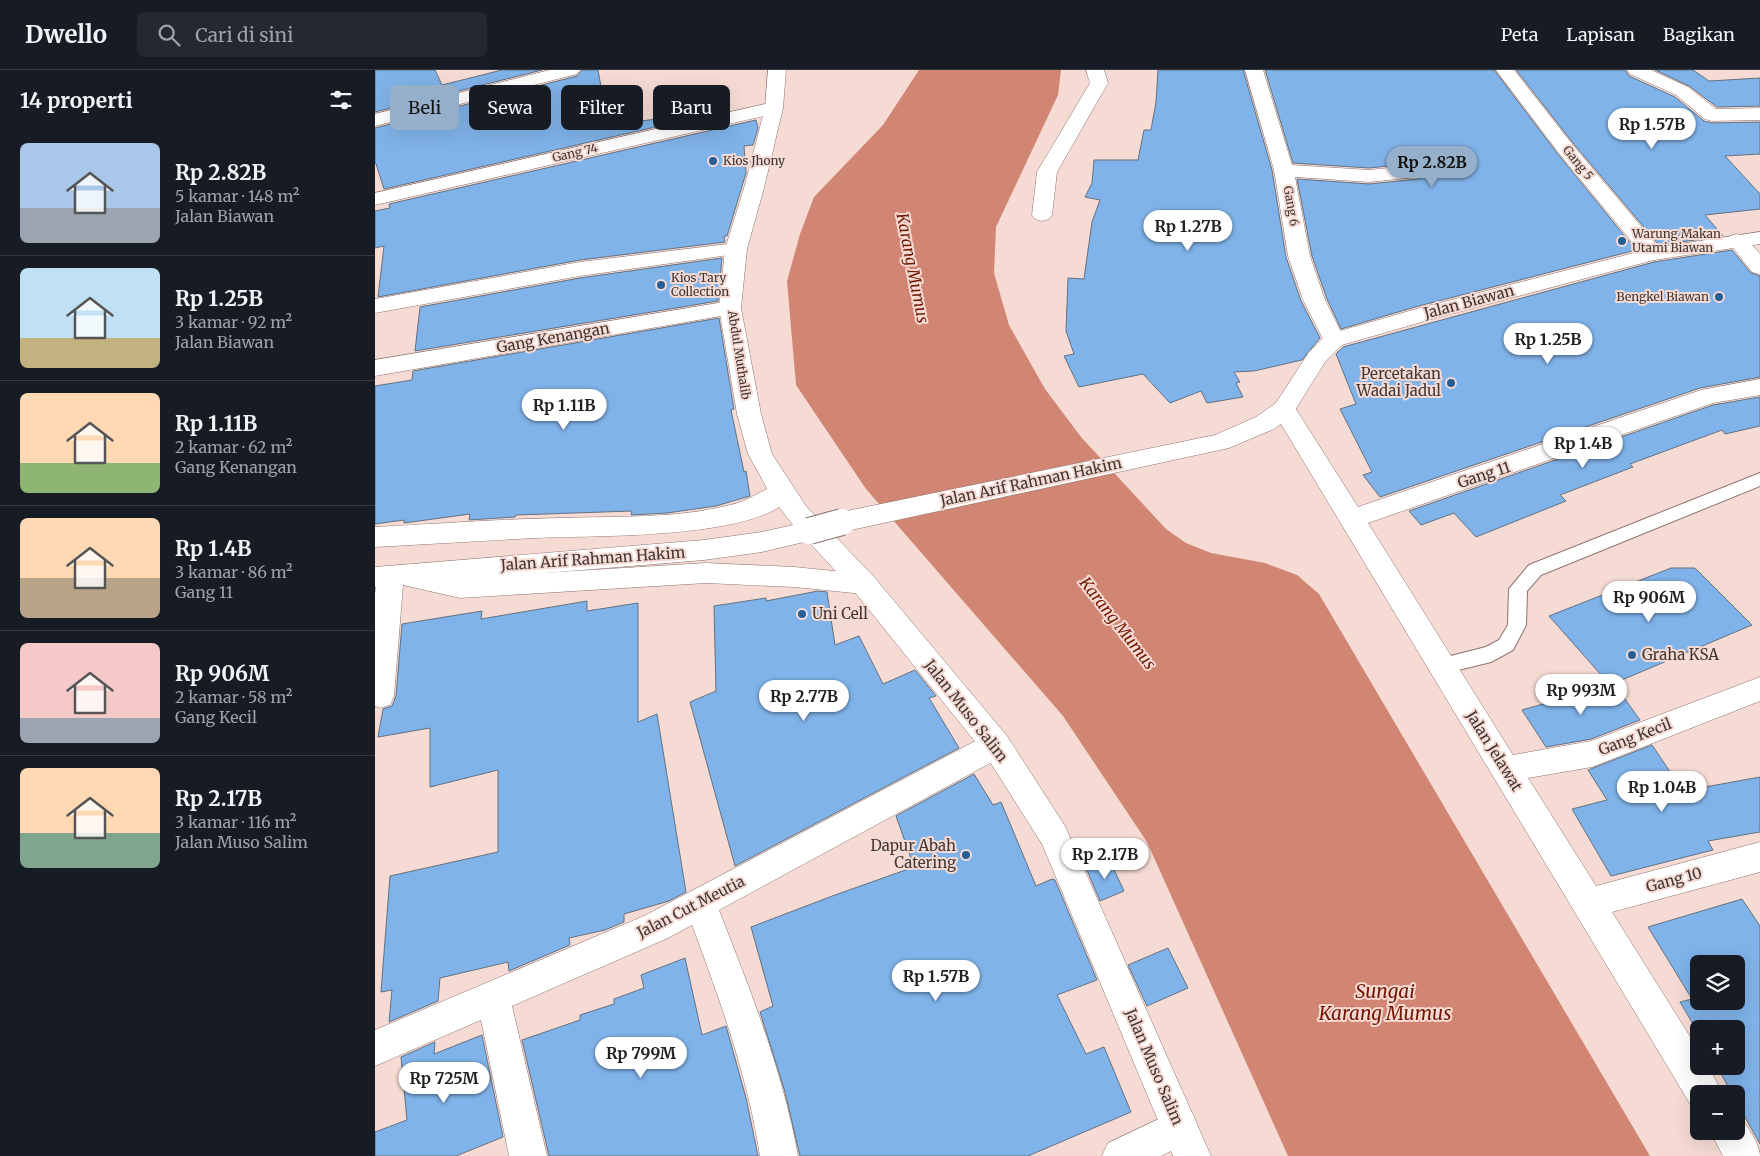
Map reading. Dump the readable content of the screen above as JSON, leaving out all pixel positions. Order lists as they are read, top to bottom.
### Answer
{
  "streets": {
    "street": [
      "Gang 74",
      "Gang 5",
      "Gang 6",
      "Jalan Biawan",
      "Gang Kenangan",
      "Abdul Muthalib",
      "Gang 11",
      "Jalan Arif Rahman Hakim",
      "Jalan Muso Salim",
      "Gang Kecil",
      "Jalan Jelawat",
      "Gang 10",
      "Jalan Cut Meutia"
    ]
  },
  "crossings": [
    ["Gang 74", "Abdul Muthalib"],
    ["Gang 5", "Jalan Biawan"],
    ["Gang 6", "Jalan Biawan"],
    ["Jalan Biawan", "Jalan Arif Rahman Hakim"],
    ["Jalan Biawan", "Jalan Jelawat"],
    ["Gang Kenangan", "Abdul Muthalib"],
    ["Abdul Muthalib", "Jalan Arif Rahman Hakim"],
    ["Abdul Muthalib", "Jalan Muso Salim"],
    ["Gang 11", "Jalan Jelawat"],
    ["Jalan Arif Rahman Hakim", "Jalan Muso Salim"],
    ["Jalan Muso Salim", "Jalan Cut Meutia"],
    ["Gang Kecil", "Jalan Jelawat"],
    ["Jalan Jelawat", "Gang 10"]
  ],
  "water": ["Karang Mumus", "Sungai Karang Mumus"],
  "places": [
    "Kios Jhony",
    "Warung Makan Utami Biawan",
    "Kios Tary Collection",
    "Bengkel Biawan",
    "Percetakan Wadai Jadul",
    "Uni Cell",
    "Graha KSA",
    "Dapur Abah Catering"
  ],
  "page": {
    "header": "Dwello",
    "search": "Cari di sini",
    "nav": ["Peta", "Lapisan", "Bagikan"],
    "heading": "14 properti",
    "chip": [
      "Beli",
      "Sewa",
      "Filter",
      "Baru"
    ],
    "price": [
      "Rp 1.57B",
      "Rp 2.82B",
      "Rp 1.27B",
      "Rp 1.25B",
      "Rp 1.11B",
      "Rp 1.4B",
      "Rp 906M",
      "Rp 993M",
      "Rp 2.77B",
      "Rp 1.04B",
      "Rp 2.17B",
      "Rp 1.57B",
      "Rp 799M",
      "Rp 725M"
    ],
    "list": [
      {
        "name": "Rp 2.82B",
        "note": "5 kamar · 148 m² · Jalan Biawan"
      },
      {
        "name": "Rp 1.25B",
        "note": "3 kamar · 92 m² · Jalan Biawan"
      },
      {
        "name": "Rp 1.11B",
        "note": "2 kamar · 62 m² · Gang Kenangan"
      },
      {
        "name": "Rp 1.4B",
        "note": "3 kamar · 86 m² · Gang 11"
      },
      {
        "name": "Rp 906M",
        "note": "2 kamar · 58 m² · Gang Kecil"
      },
      {
        "name": "Rp 2.17B",
        "note": "3 kamar · 116 m² · Jalan Muso Salim"
      }
    ],
    "map_buttons": ["+", "−"]
  }
}
